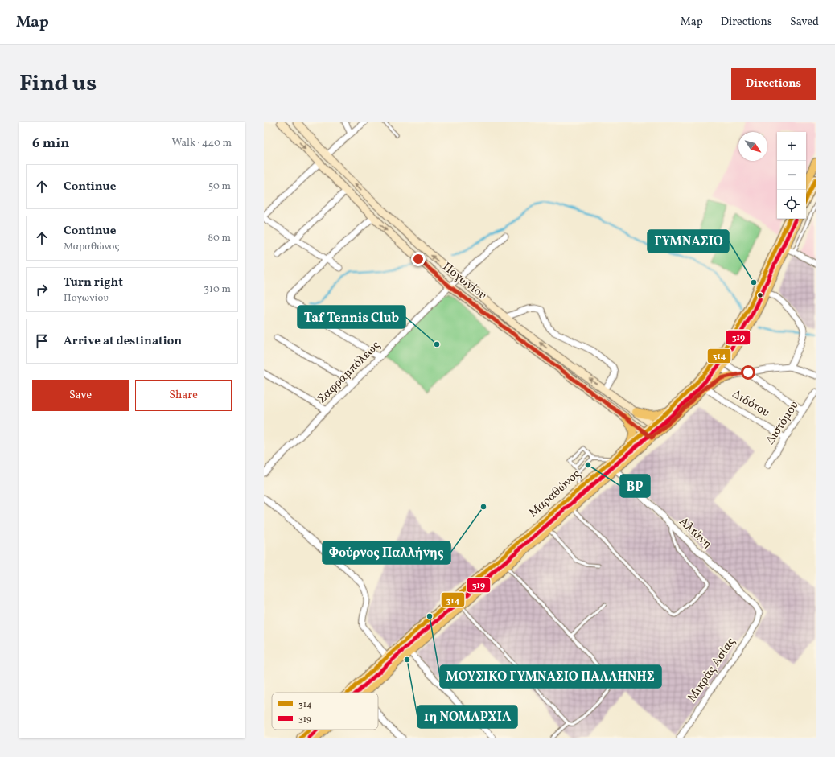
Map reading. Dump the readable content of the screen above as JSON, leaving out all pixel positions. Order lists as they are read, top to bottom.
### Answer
{
  "streets": {
    "main road": ["Πογωνίου", "Μαραθώνος"],
    "street": [
      "Σαφραμπόλεως",
      "Διδότου",
      "Διστόμου",
      "Αλτάνη",
      "Μικράς Ασίας"
    ]
  },
  "crossings": [
    ["Πογωνίου", "Σαφραμπόλεως"],
    ["Πογωνίου", "Μαραθώνος"],
    ["Διδότου", "Διστόμου"],
    ["Διδότου", "Μαραθώνος"],
    ["Μαραθώνος", "Αλτάνη"],
    ["Αλτάνη", "Μικράς Ασίας"]
  ],
  "places": [
    "ΓΥΜΝΑΣΙΟ",
    "Taf Tennis Club",
    "BP",
    "Φούρνος Παλλήνης",
    "ΜΟΥΣΙΚΟ ΓΥΜΝΑΣΙΟ ΠΑΛΛΗΝΗΣ",
    "1η ΝΟΜΑΡΧΙΑ"
  ],
  "lines": ["transit line 314", "transit line 319"],
  "legend": ["314", "319"],
  "north": "bottom right",
  "page": {
    "header": "Map",
    "nav": ["Map", "Directions", "Saved"],
    "title": "Find us",
    "buttons": [
      "Directions",
      ["Save", "Share"]
    ],
    "heading": ["6 min", "Walk · 440 m"],
    "map_buttons": ["+", "−"],
    "list": [
      ["Continue", "50 m"],
      ["Continue", "Μαραθώνος", "80 m"],
      ["Turn right", "Πογωνίου", "310 m"],
      "Arrive at destination"
    ]
  }
}
